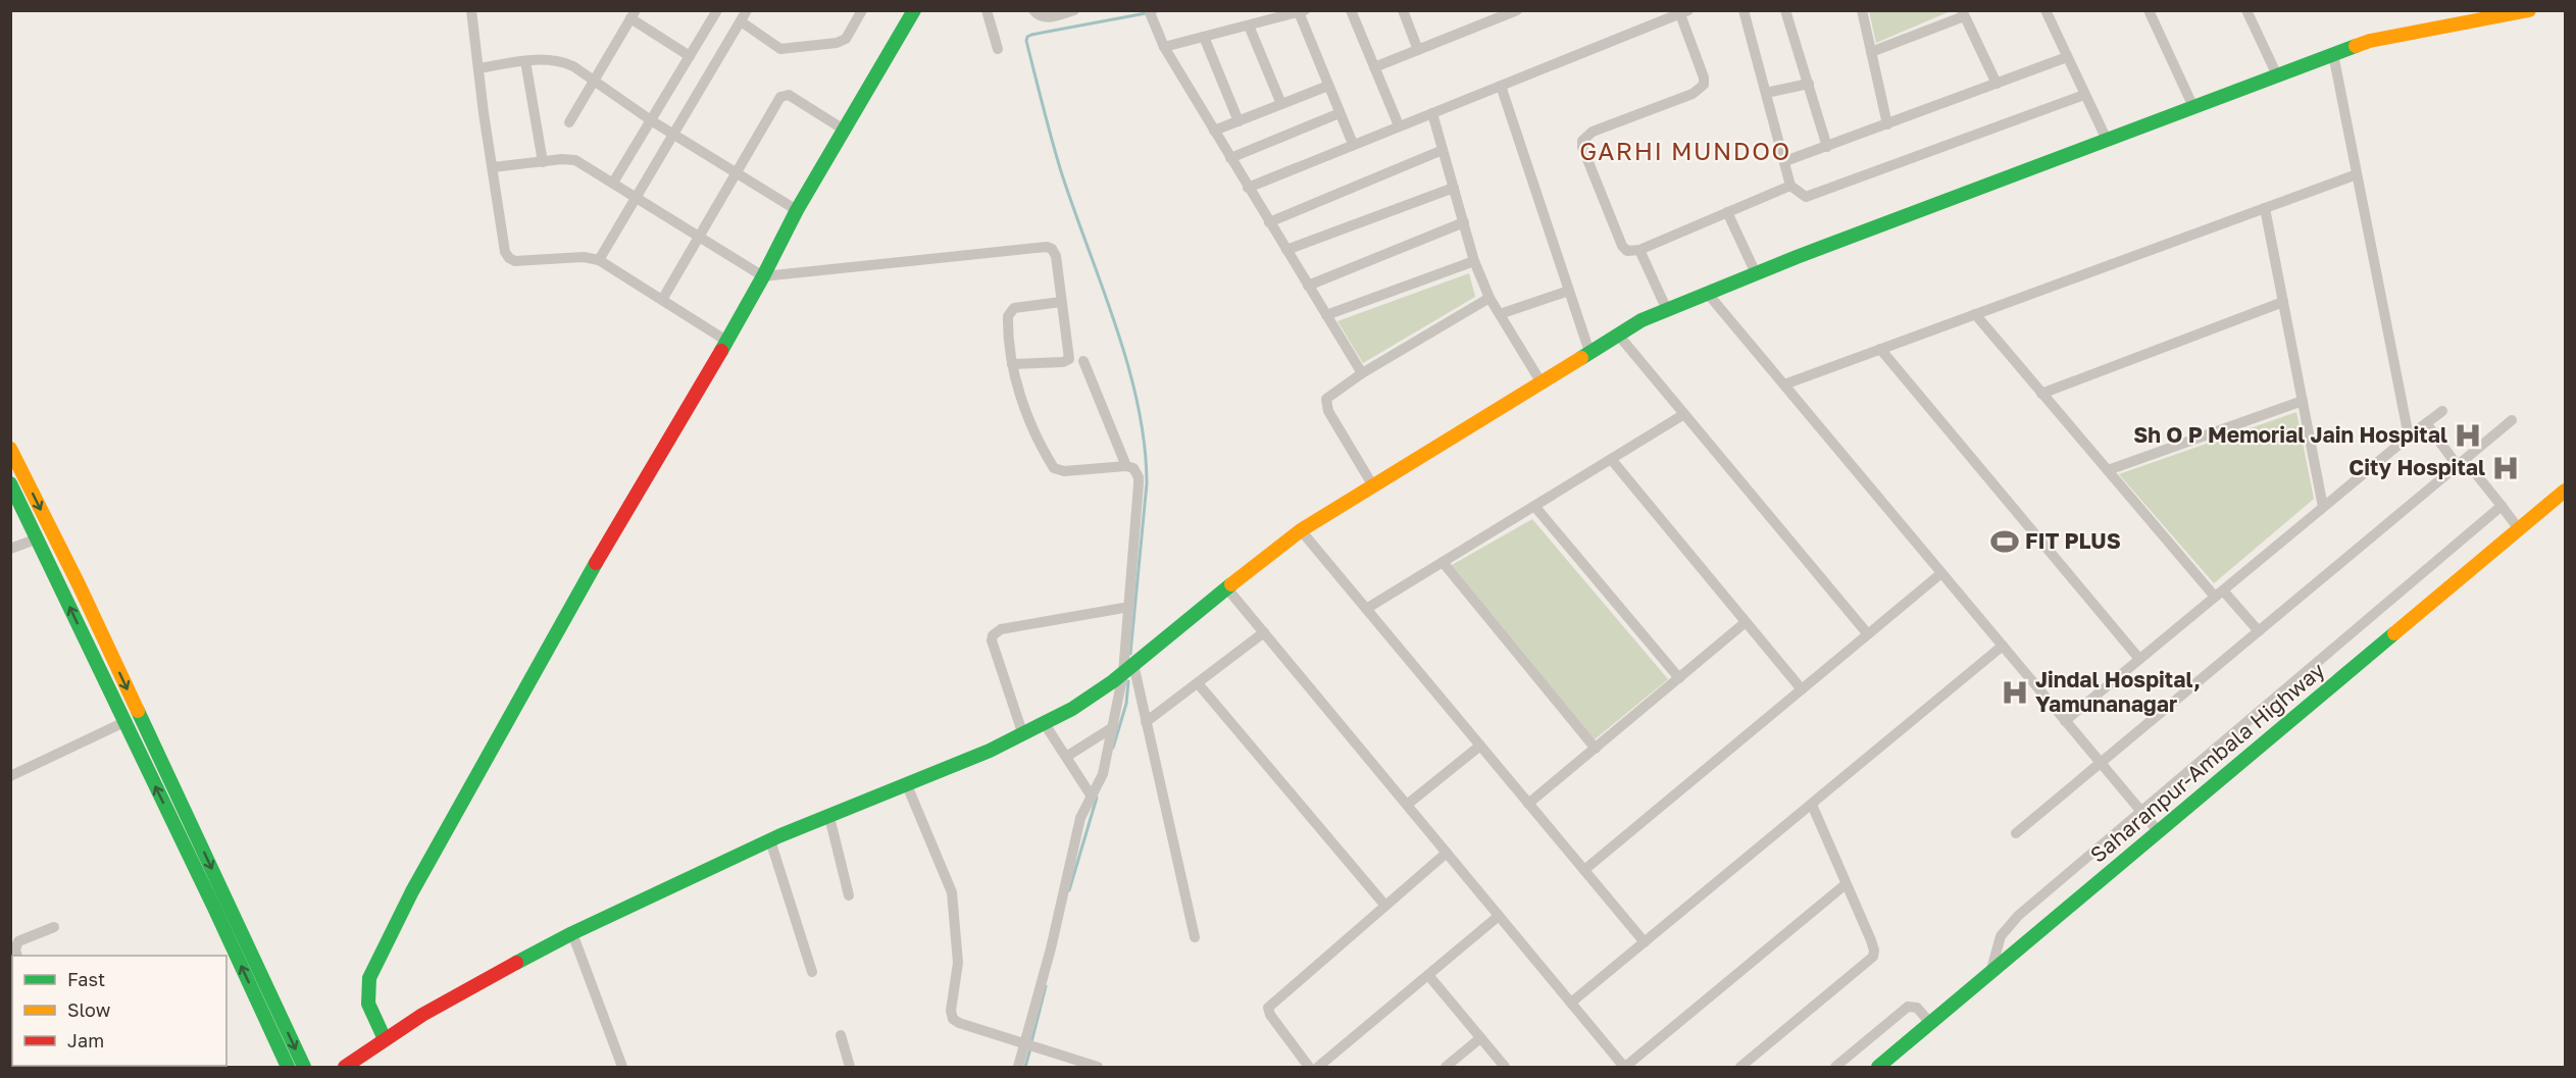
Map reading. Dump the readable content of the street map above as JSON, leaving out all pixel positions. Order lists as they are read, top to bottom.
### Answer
{
  "streets": {
    "main road": ["Saharanpur-Ambala Highway"]
  },
  "districts": ["GARHI MUNDOO"],
  "places": {
    "hospital": ["Sh O P Memorial Jain Hospital", "City Hospital", "Jindal Hospital, Yamunanagar"],
    "sports": ["FIT PLUS"]
  },
  "legend": ["Fast", "Slow", "Jam"]
}
